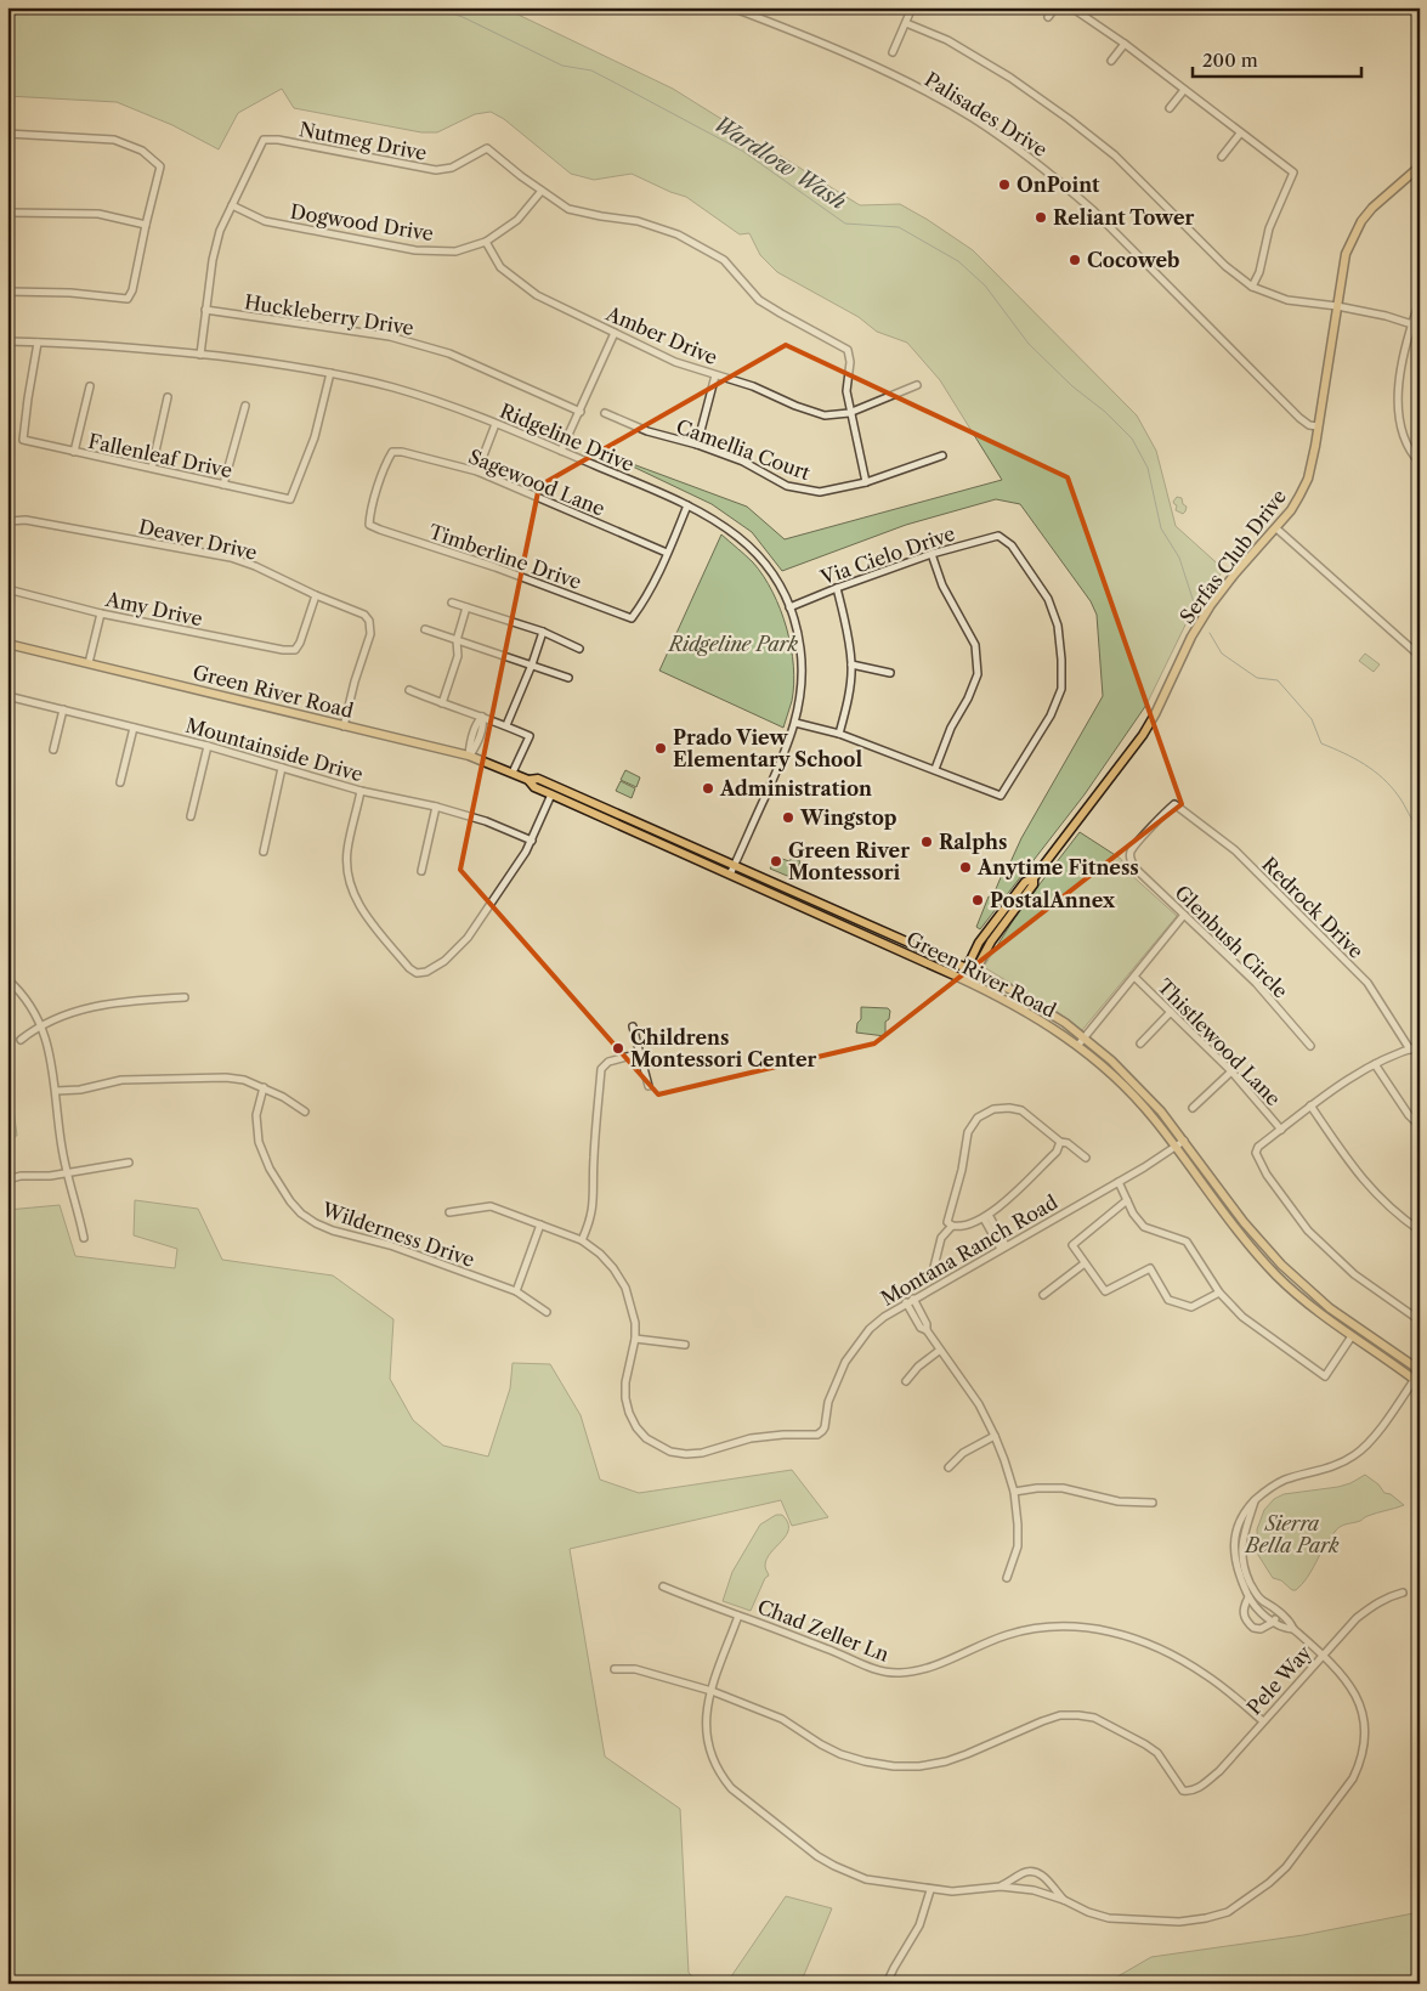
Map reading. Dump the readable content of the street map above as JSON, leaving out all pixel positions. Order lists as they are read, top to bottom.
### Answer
{
  "streets": {
    "main road": ["Serfas Club Drive", "Green River Road"],
    "street": [
      "Palisades Drive",
      "Nutmeg Drive",
      "Dogwood Drive",
      "Huckleberry Drive",
      "Amber Drive",
      "Ridgeline Drive",
      "Camellia Court",
      "Fallenleaf Drive",
      "Sagewood Lane",
      "Deaver Drive",
      "Via Cielo Drive",
      "Timberline Drive",
      "Amy Drive",
      "Mountainside Drive",
      "Redrock Drive",
      "Glenbush Circle",
      "Thistlewood Lane",
      "Wilderness Drive",
      "Montana Ranch Road",
      "Chad Zeller Ln",
      "Pele Way"
    ]
  },
  "crossings": [
    ["Palisades Drive", "Serfas Club Drive"],
    ["Nutmeg Drive", "Dogwood Drive"],
    ["Dogwood Drive", "Amber Drive"],
    ["Ridgeline Drive", "Fallenleaf Drive"],
    ["Ridgeline Drive", "Via Cielo Drive"],
    ["Ridgeline Drive", "Green River Road"],
    ["Sagewood Lane", "Timberline Drive"],
    ["Deaver Drive", "Amy Drive"],
    ["Deaver Drive", "Green River Road"],
    ["Serfas Club Drive", "Green River Road"],
    ["Green River Road", "Montana Ranch Road"],
    ["Redrock Drive", "Glenbush Circle"],
    ["Chad Zeller Ln", "Pele Way"]
  ],
  "water": ["Wardlow Wash"],
  "parks": ["Ridgeline Park", "Sierra Bella Park"],
  "places": [
    "OnPoint",
    "Reliant Tower",
    "Cocoweb",
    "Prado View Elementary School",
    "Administration",
    "Wingstop",
    "Ralphs",
    "Green River Montessori",
    "Anytime Fitness",
    "PostalAnnex",
    "Childrens Montessori Center"
  ],
  "scale_bar": "200 m"
}
